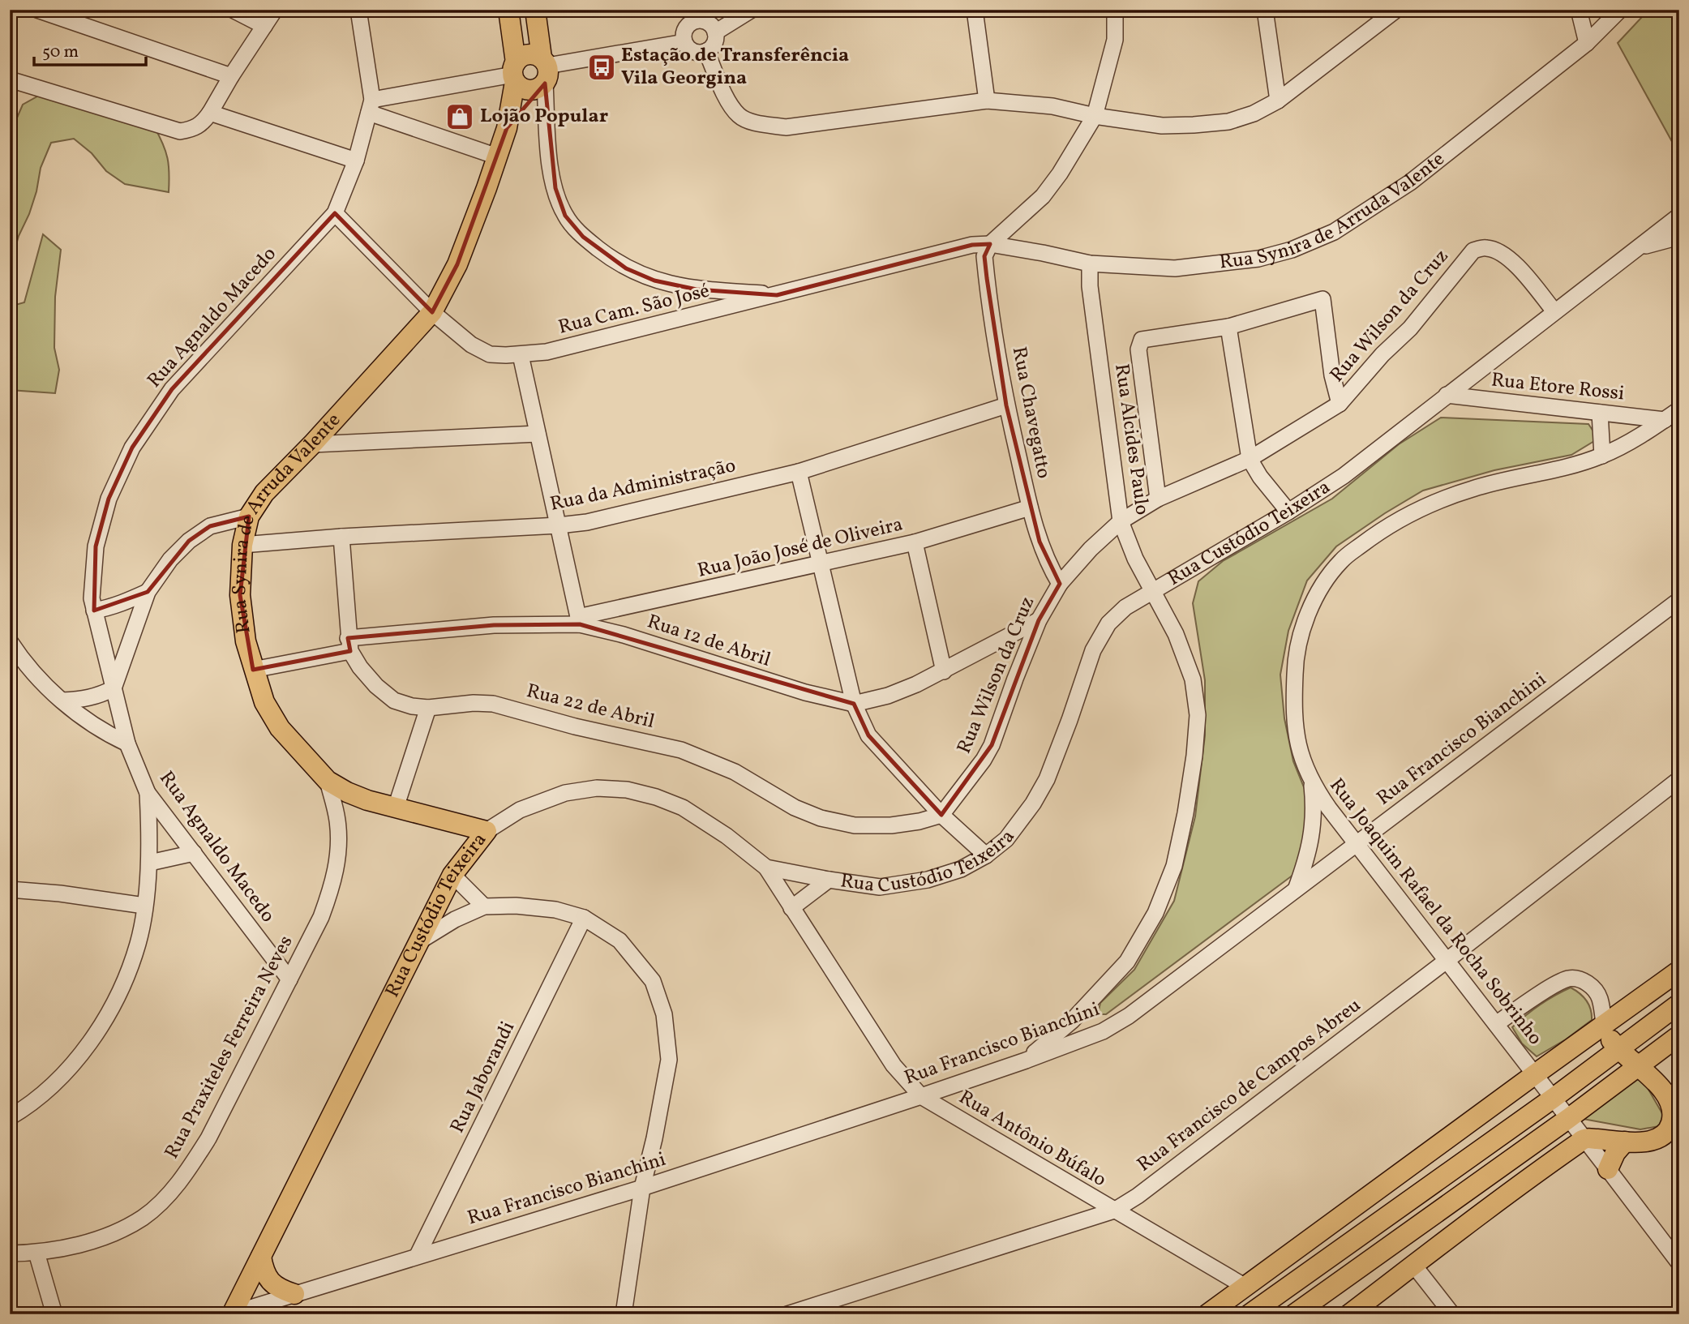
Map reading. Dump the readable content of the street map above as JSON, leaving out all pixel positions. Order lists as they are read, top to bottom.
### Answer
{
  "streets": {
    "main road": ["Rua Synira de Arruda Valente", "Rua Custódio Teixeira"],
    "street": [
      "Rua Cam. São José",
      "Rua Wilson da Cruz",
      "Rua Agnaldo Macedo",
      "Rua Etore Rossi",
      "Rua Chavegatto",
      "Rua Alcides Paulo",
      "Rua da Administração",
      "Rua João José de Oliveira",
      "Rua 12 de Abril",
      "Rua 22 de Abril",
      "Rua Francisco Bianchini",
      "Rua Joaquim Rafael da Rocha Sobrinho",
      "Rua Praxiteles Ferreira Neves",
      "Rua Jaborandi",
      "Rua Francisco de Campos Abreu",
      "Rua Antônio Búfalo"
    ]
  },
  "crossings": [
    ["Rua Synira de Arruda Valente", "Rua Cam. São José"],
    ["Rua Synira de Arruda Valente", "Rua Chavegatto"],
    ["Rua Synira de Arruda Valente", "Rua Alcides Paulo"],
    ["Rua Synira de Arruda Valente", "Rua da Administração"],
    ["Rua Synira de Arruda Valente", "Rua Custódio Teixeira"],
    ["Rua Synira de Arruda Valente", "Rua 12 de Abril"],
    ["Rua Synira de Arruda Valente", "Rua Praxiteles Ferreira Neves"],
    ["Rua Cam. São José", "Rua Agnaldo Macedo"],
    ["Rua Cam. São José", "Rua Chavegatto"],
    ["Rua Wilson da Cruz", "Rua Chavegatto"],
    ["Rua Wilson da Cruz", "Rua Alcides Paulo"],
    ["Rua Wilson da Cruz", "Rua Custódio Teixeira"],
    ["Rua Wilson da Cruz", "Rua 12 de Abril"],
    ["Rua Wilson da Cruz", "Rua 22 de Abril"],
    ["Rua Agnaldo Macedo", "Rua Praxiteles Ferreira Neves"],
    ["Rua Etore Rossi", "Rua Custódio Teixeira"],
    ["Rua Etore Rossi", "Rua Joaquim Rafael da Rocha Sobrinho"],
    ["Rua Chavegatto", "Rua da Administração"],
    ["Rua Chavegatto", "Rua João José de Oliveira"],
    ["Rua Alcides Paulo", "Rua Custódio Teixeira"],
    ["Rua Alcides Paulo", "Rua Francisco Bianchini"],
    ["Rua Custódio Teixeira", "Rua Francisco Bianchini"],
    ["Rua Custódio Teixeira", "Rua Antônio Búfalo"],
    ["Rua João José de Oliveira", "Rua 12 de Abril"],
    ["Rua 12 de Abril", "Rua 22 de Abril"],
    ["Rua Francisco Bianchini", "Rua Joaquim Rafael da Rocha Sobrinho"],
    ["Rua Francisco Bianchini", "Rua Jaborandi"],
    ["Rua Francisco Bianchini", "Rua Antônio Búfalo"],
    ["Rua Joaquim Rafael da Rocha Sobrinho", "Rua Francisco de Campos Abreu"],
    ["Rua Francisco de Campos Abreu", "Rua Antônio Búfalo"]
  ],
  "places": {
    "bus stop": ["Estação de Transferência Vila Georgina"],
    "shop": ["Lojão Popular"]
  },
  "scale_bar": "50 m"
}
